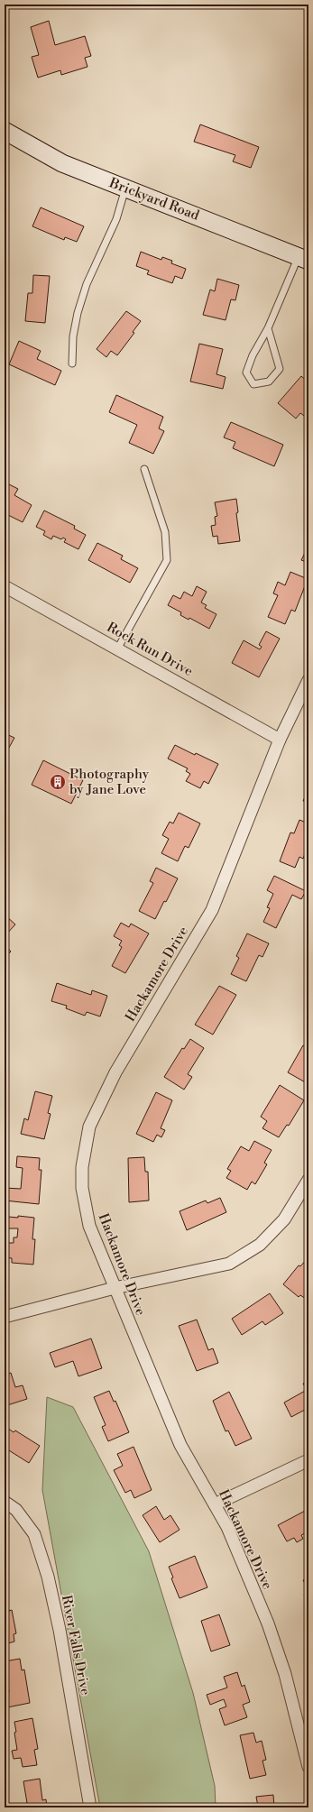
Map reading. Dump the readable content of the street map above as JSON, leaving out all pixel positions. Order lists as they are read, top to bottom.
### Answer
{
  "streets": {
    "street": [
      "Brickyard Road",
      "Rock Run Drive",
      "Hackamore Drive",
      "River Falls Drive"
    ]
  },
  "crossings": [
    ["Rock Run Drive", "Hackamore Drive"]
  ],
  "places": {
    "building": ["Photography by Jane Love"]
  }
}
